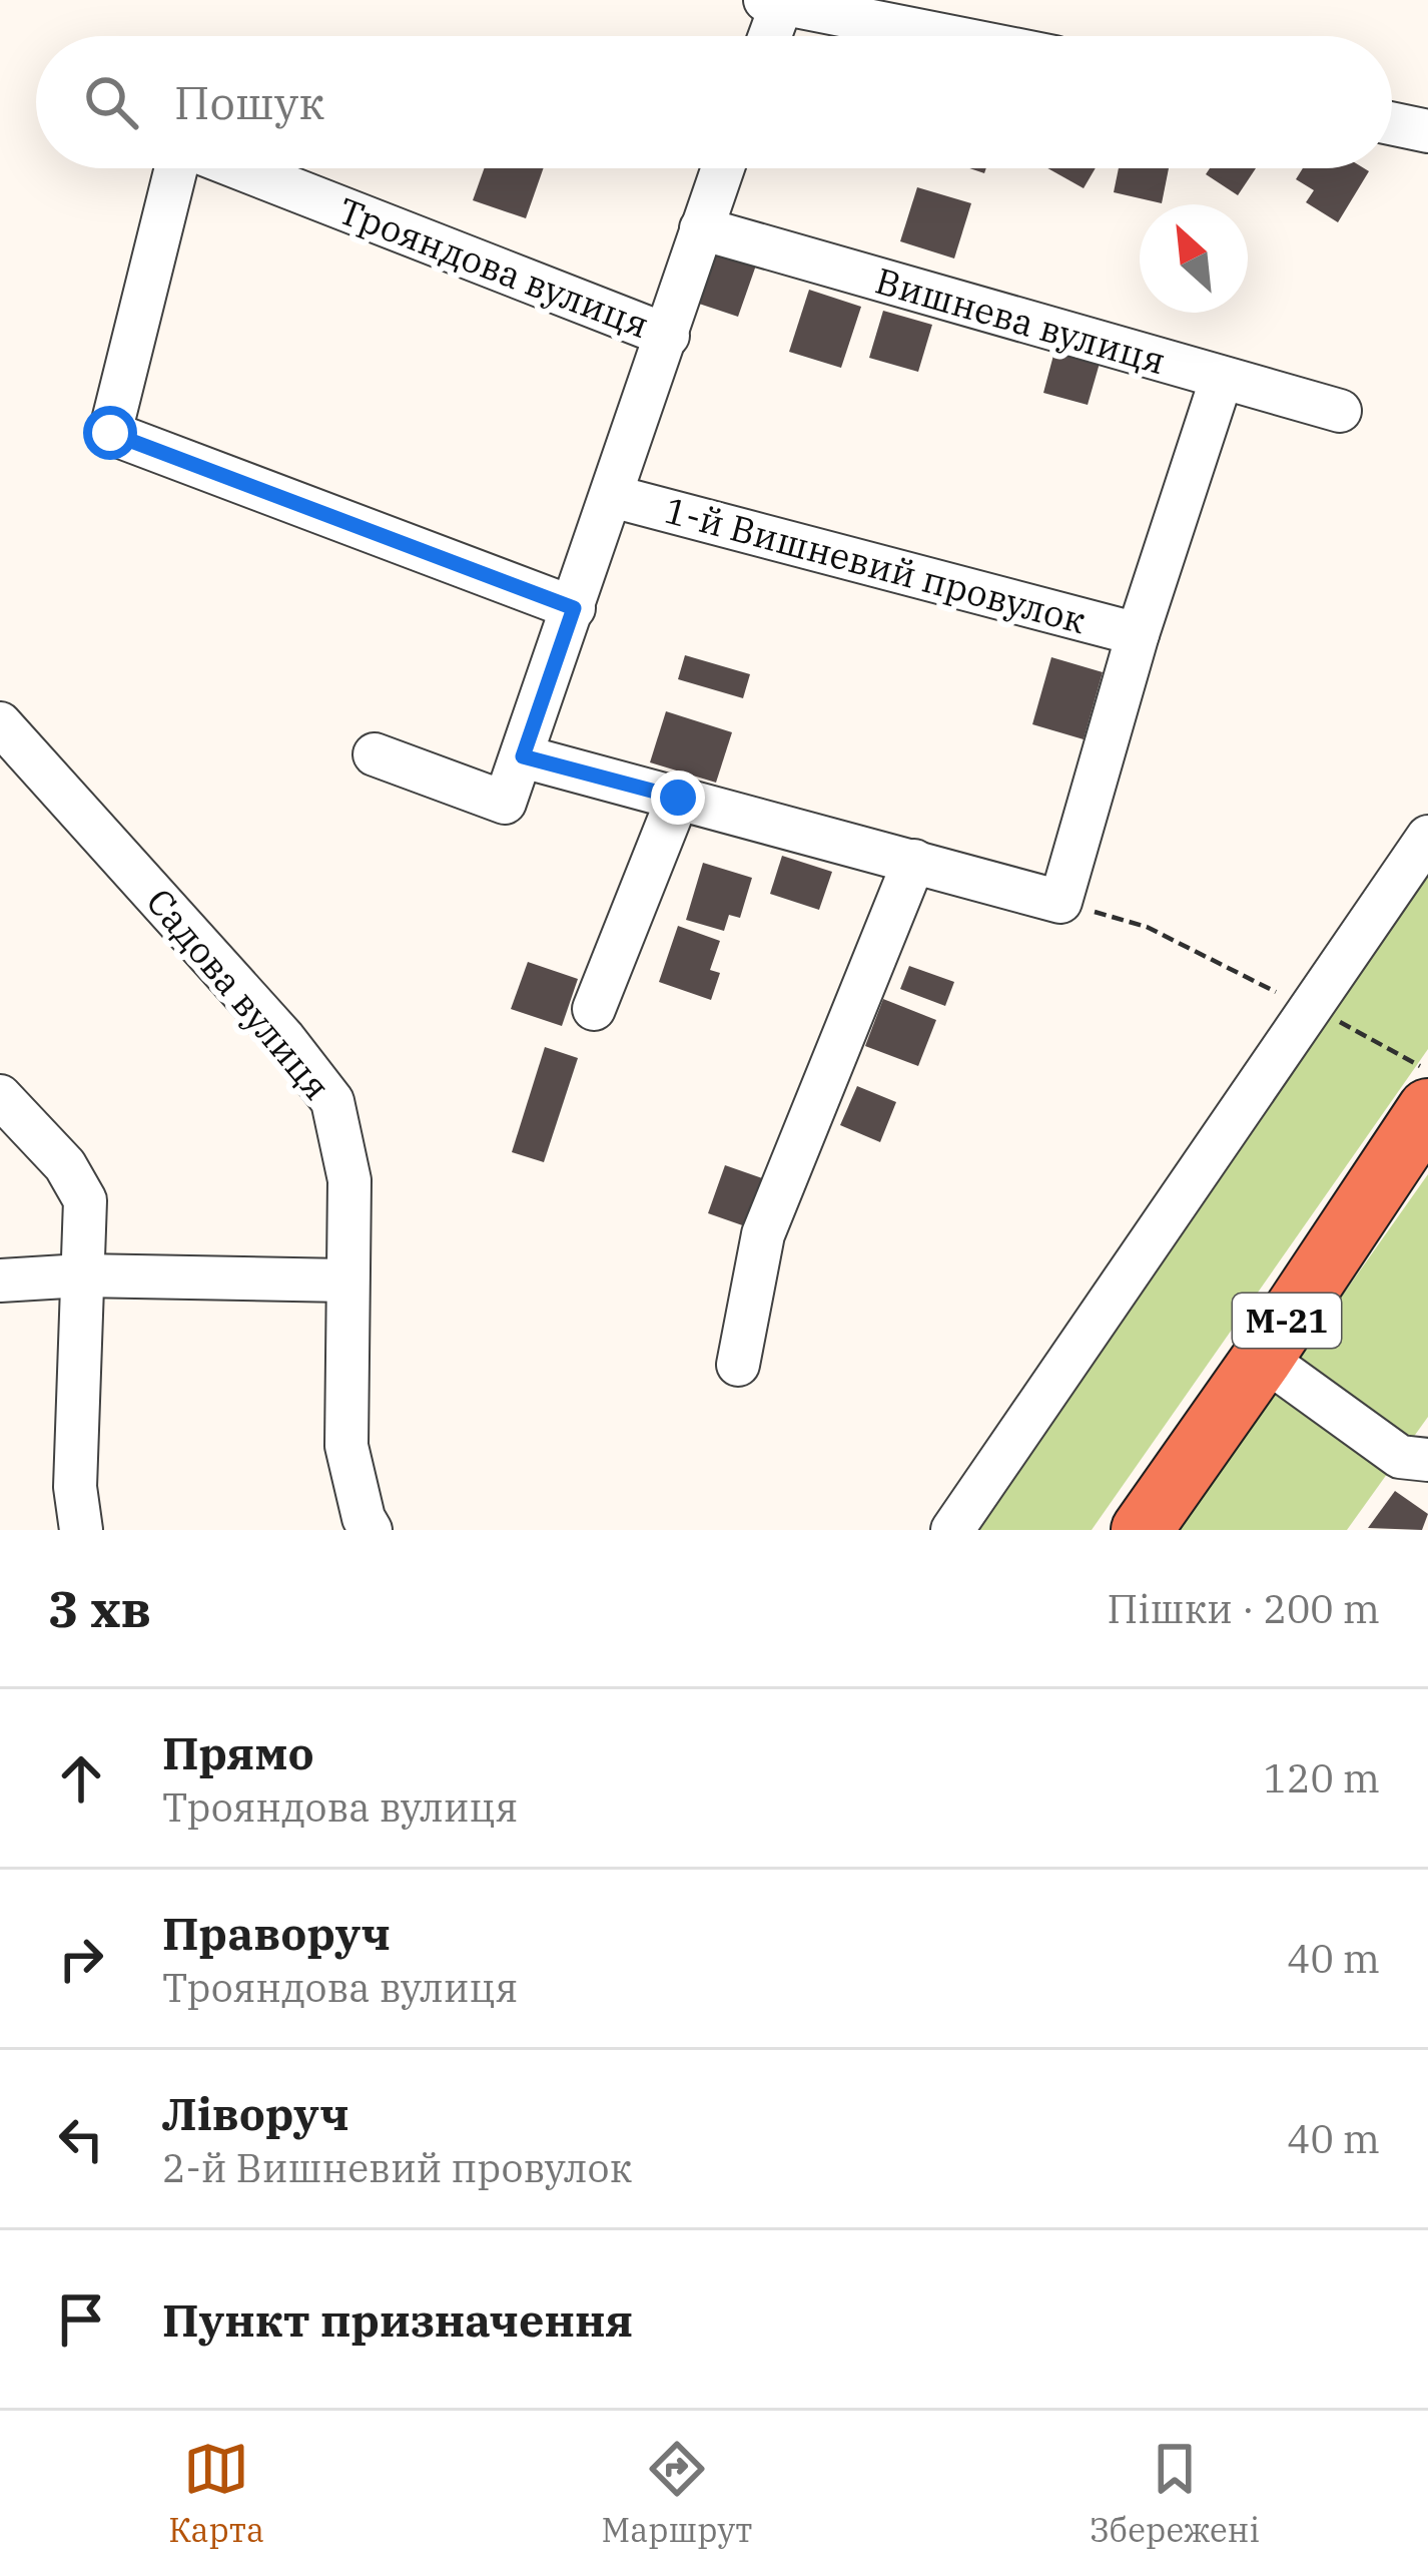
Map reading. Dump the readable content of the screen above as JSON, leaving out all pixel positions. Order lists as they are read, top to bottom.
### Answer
{
  "streets": {
    "highway": ["М-21"],
    "street": [
      "Трояндова вулиця",
      "Вишнева вулиця",
      "1-й Вишневий провулок",
      "Садова вулиця"
    ]
  },
  "crossings": [
    ["Трояндова вулиця", "Вишнева вулиця"],
    ["Трояндова вулиця", "1-й Вишневий провулок"]
  ],
  "north": "top left",
  "page": {
    "search": "Пошук",
    "heading": ["3 хв", "Пішки · 200 m"],
    "list": [
      ["Прямо", "Трояндова вулиця", "120 m"],
      ["Праворуч", "Трояндова вулиця", "40 m"],
      ["Ліворуч", "2-й Вишневий провулок", "40 m"],
      "Пункт призначення"
    ],
    "nav": ["Карта", "Маршрут", "Збережені"]
  }
}
